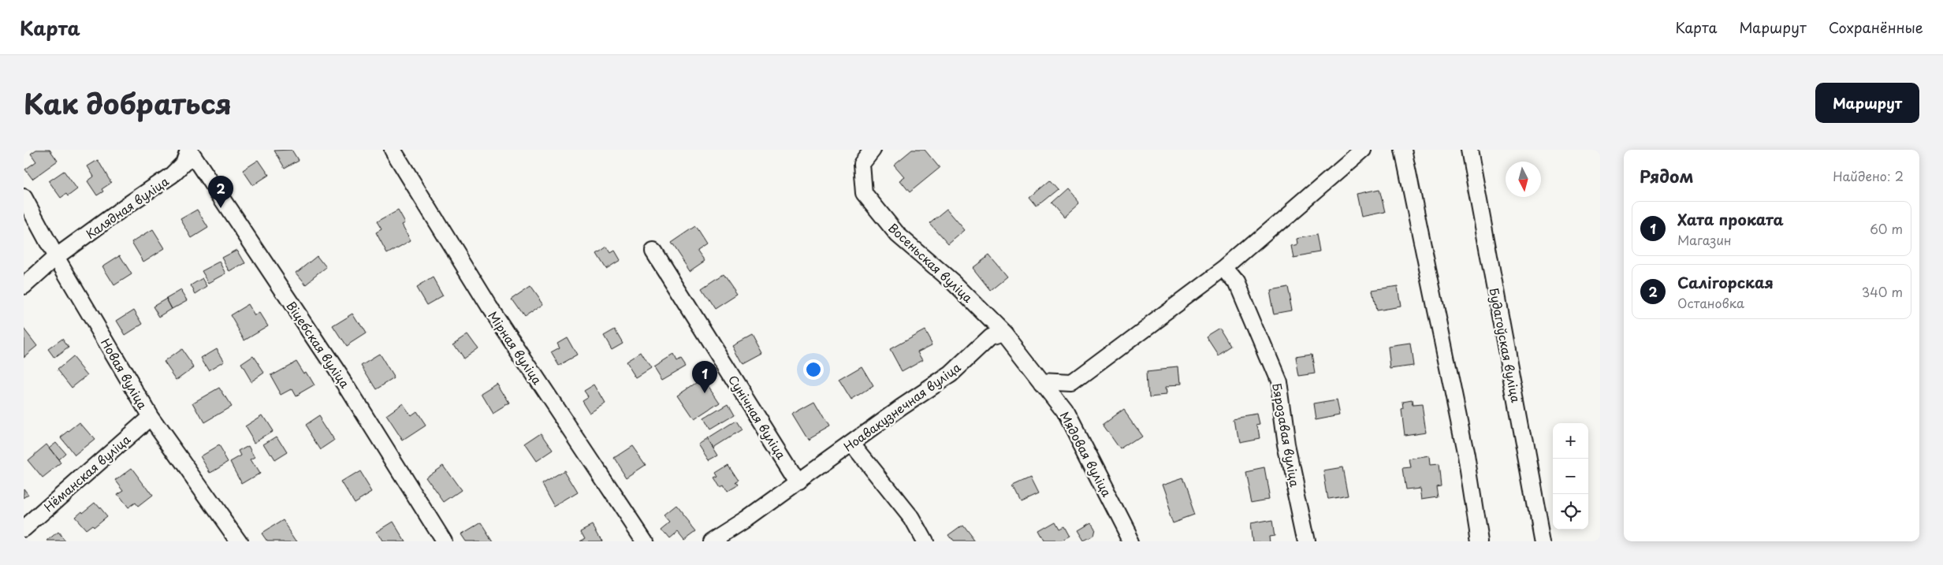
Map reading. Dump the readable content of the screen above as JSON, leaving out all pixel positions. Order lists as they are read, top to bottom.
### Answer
{
  "streets": {
    "street": [
      "Калядная вуліца",
      "Восеньская вуліца",
      "Віцебская вуліца",
      "Будагоўская вуліца",
      "Мірная вуліца",
      "Новая вуліца",
      "Ноавакузнечная вуліца",
      "Сунічная вуліца",
      "Бярозавая вуліца",
      "Мядовая вуліца",
      "Нёманская вуліца"
    ]
  },
  "crossings": [
    ["Калядная вуліца", "Віцебская вуліца"],
    ["Калядная вуліца", "Новая вуліца"],
    ["Восеньская вуліца", "Ноавакузнечная вуліца"],
    ["Восеньская вуліца", "Мядовая вуліца"],
    ["Новая вуліца", "Нёманская вуліца"],
    ["Ноавакузнечная вуліца", "Сунічная вуліца"],
    ["Ноавакузнечная вуліца", "Мядовая вуліца"]
  ],
  "north": "bottom",
  "page": {
    "header": "Карта",
    "nav": ["Карта", "Маршрут", "Сохранённые"],
    "title": "Как добраться",
    "buttons": "Маршрут",
    "heading": ["Рядом", "Найдено: 2"],
    "pins": ["2", "1"],
    "list": [
      {
        "mark": "1",
        "name": "Хата проката",
        "note": "Магазин",
        "value": "60 m"
      },
      {
        "mark": "2",
        "name": "Салігорская",
        "note": "Остановка",
        "value": "340 m"
      }
    ],
    "map_buttons": ["+", "−"]
  }
}
